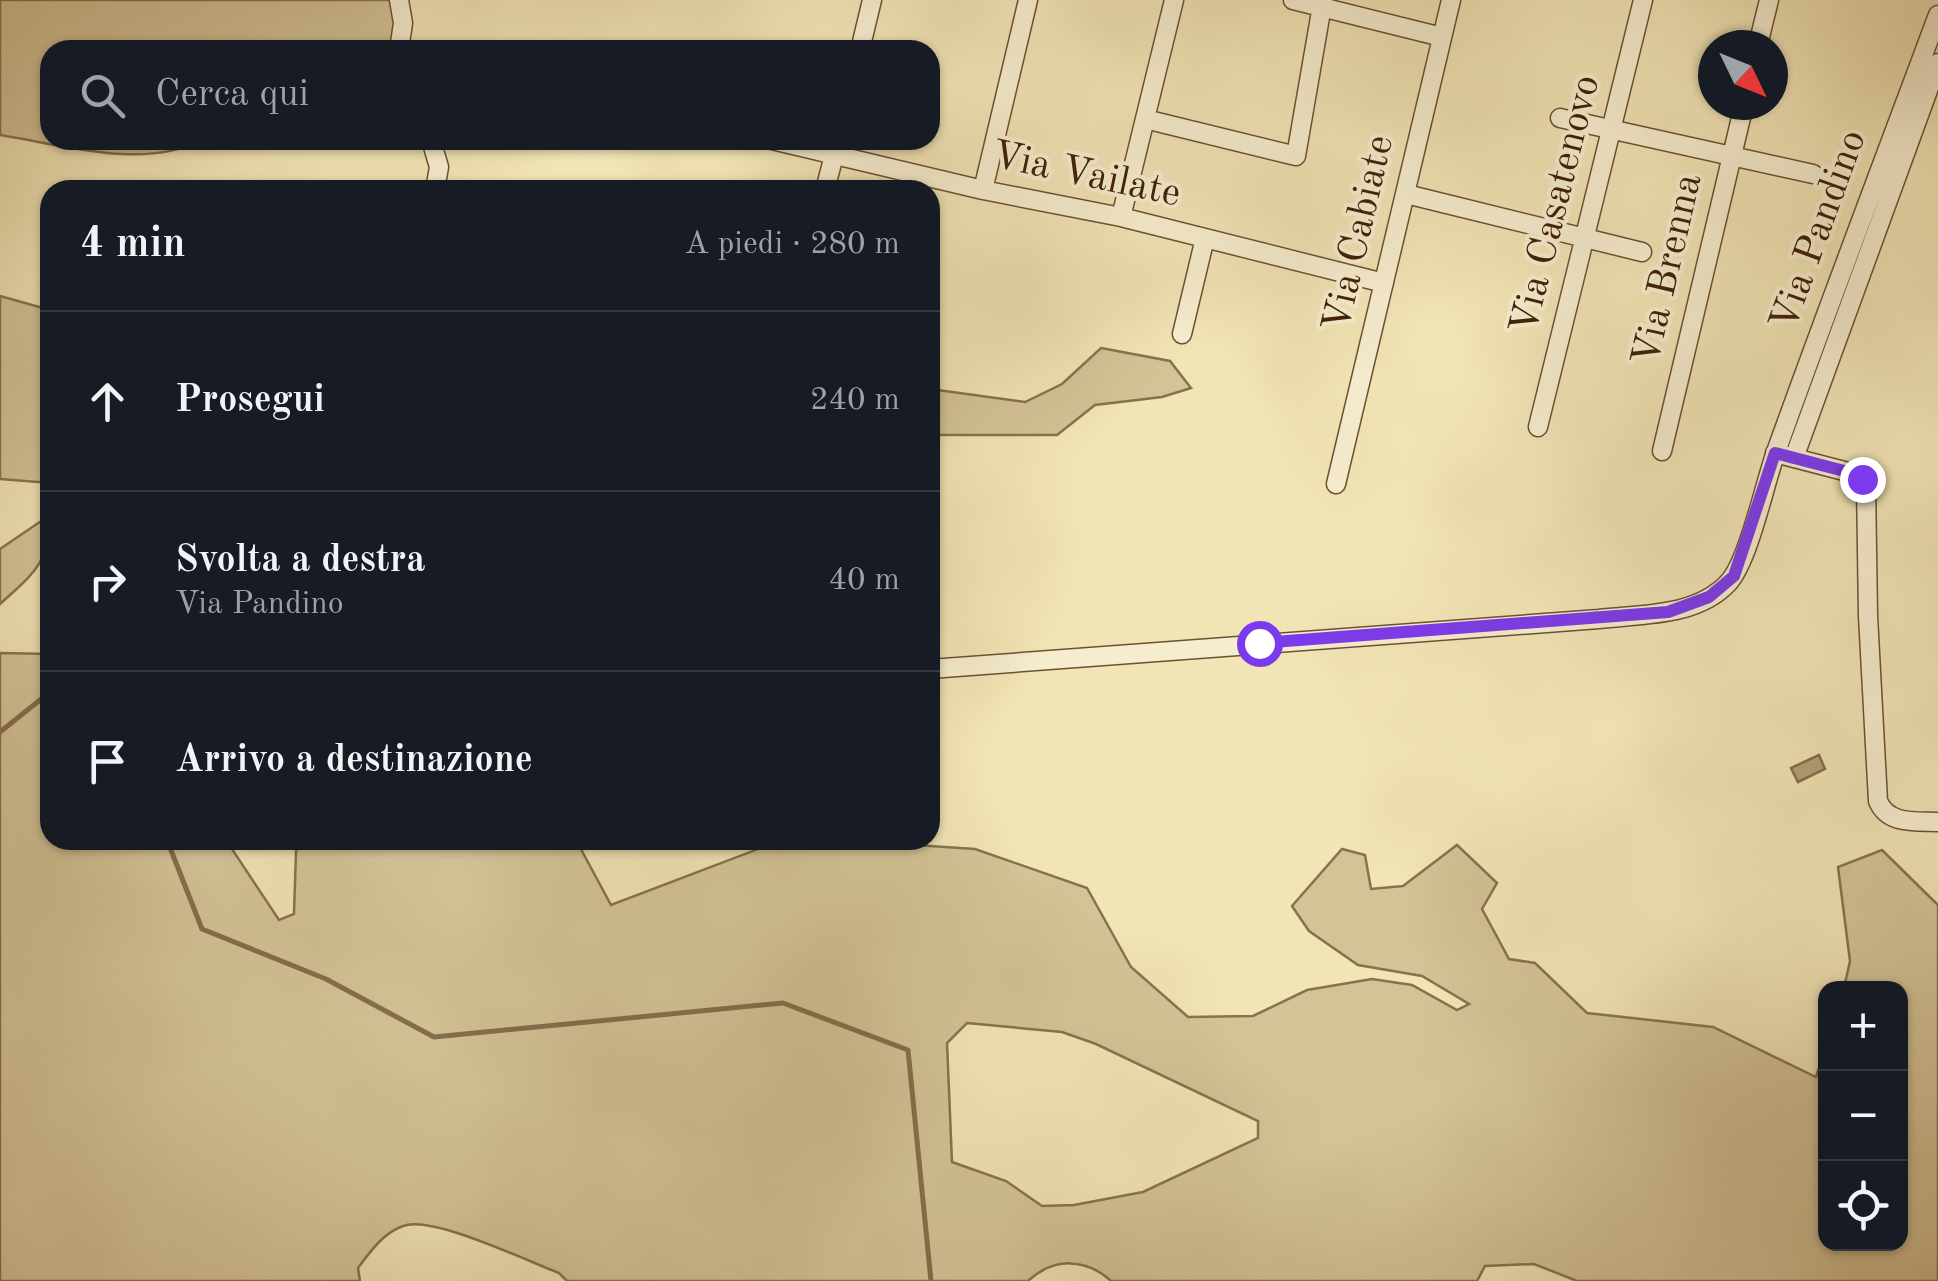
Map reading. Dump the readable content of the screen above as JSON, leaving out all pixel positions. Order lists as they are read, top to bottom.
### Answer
{
  "streets": {
    "street": [
      "Via Vailate",
      "Via Casatenovo",
      "Via Pandino",
      "Via Cabiate",
      "Via Brenna"
    ]
  },
  "crossings": [
    ["Via Vailate", "Via Cabiate"]
  ],
  "north": "bottom right",
  "page": {
    "search": "Cerca qui",
    "heading": ["4 min", "A piedi · 280 m"],
    "list": [
      ["Prosegui", "240 m"],
      ["Svolta a destra", "Via Pandino", "40 m"],
      "Arrivo a destinazione"
    ],
    "map_buttons": ["+", "−"]
  }
}
